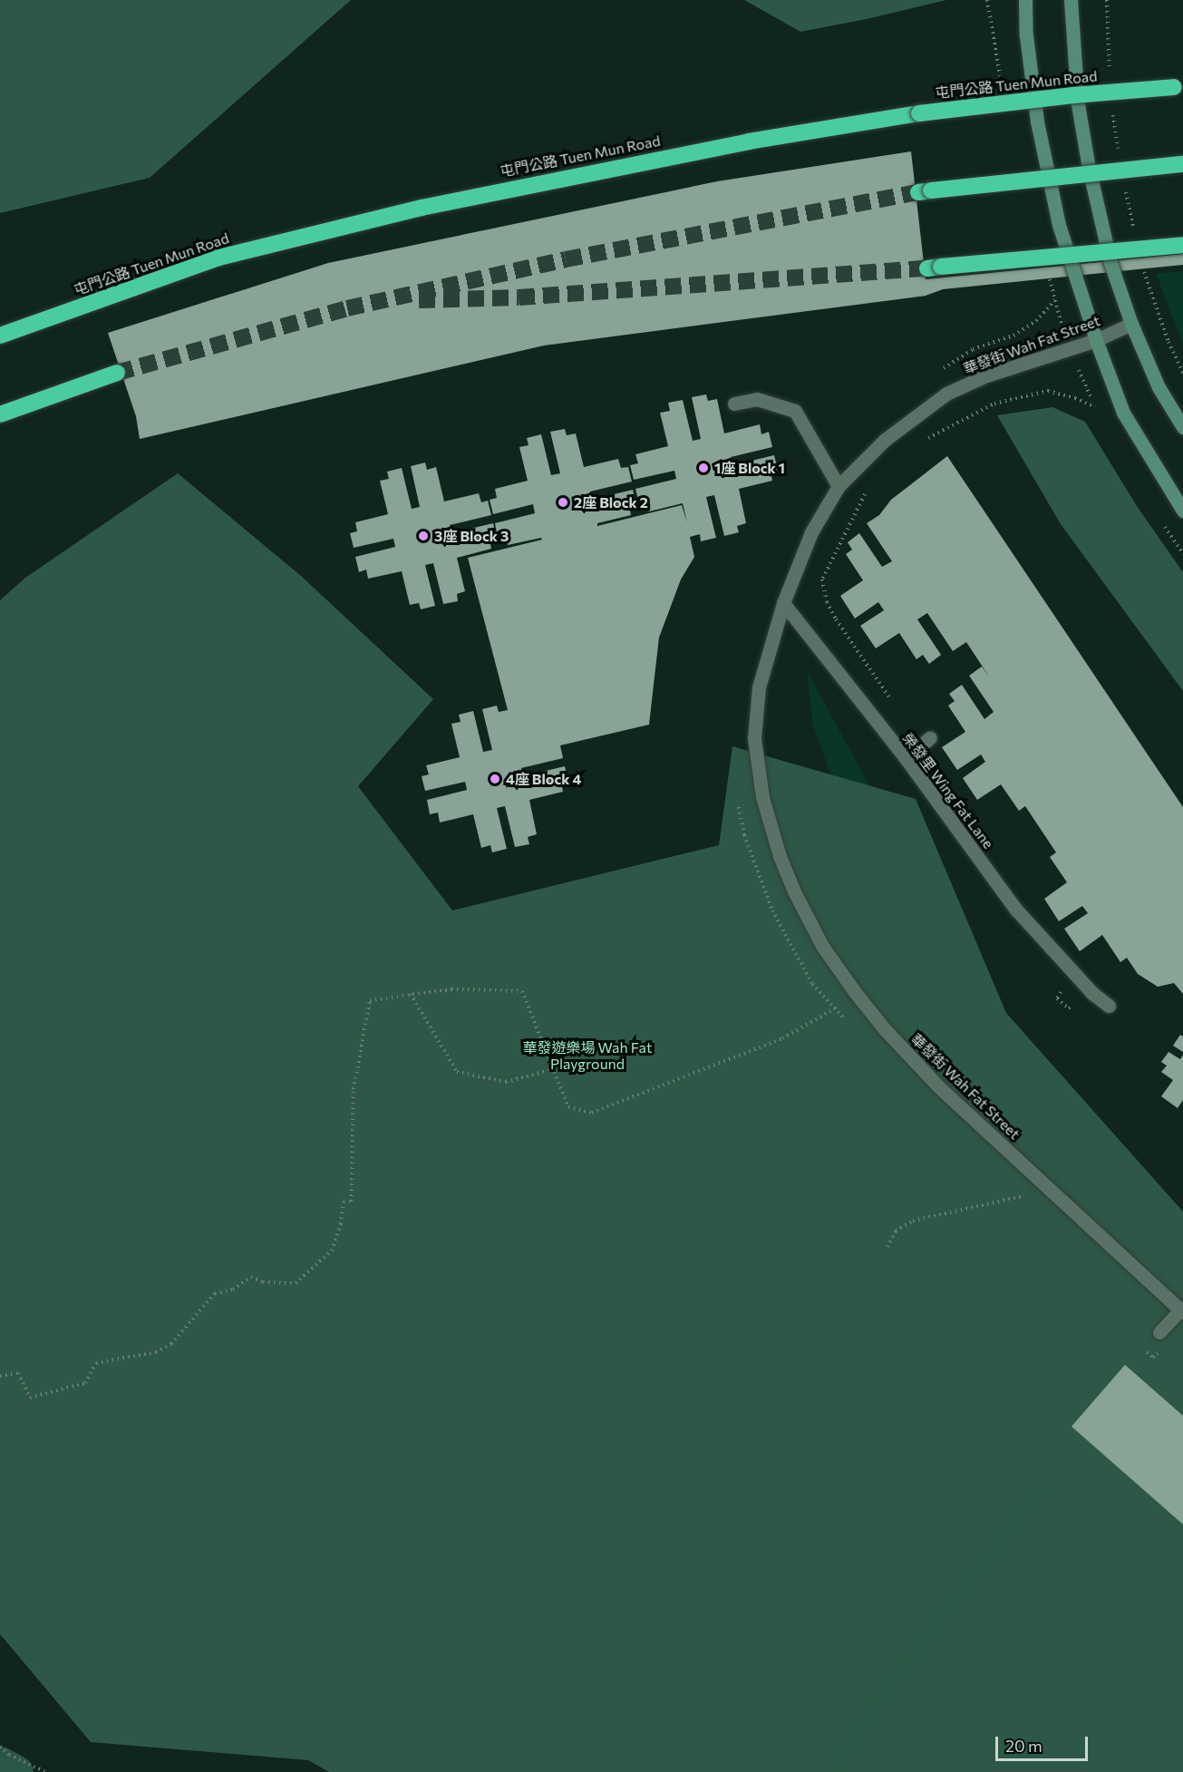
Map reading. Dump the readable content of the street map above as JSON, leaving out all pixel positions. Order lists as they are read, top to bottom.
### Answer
{
  "streets": {
    "highway": ["屯門公路 Tuen Mun Road"],
    "street": ["華發街 Wah Fat Street", "榮發里 Wing Fat Lane"]
  },
  "crossings": [
    ["華發街 Wah Fat Street", "榮發里 Wing Fat Lane"]
  ],
  "parks": ["華發遊樂場 Wah Fat Playground"],
  "places": [
    "1座 Block 1",
    "2座 Block 2",
    "3座 Block 3",
    "4座 Block 4"
  ],
  "scale_bar": "20 m"
}
